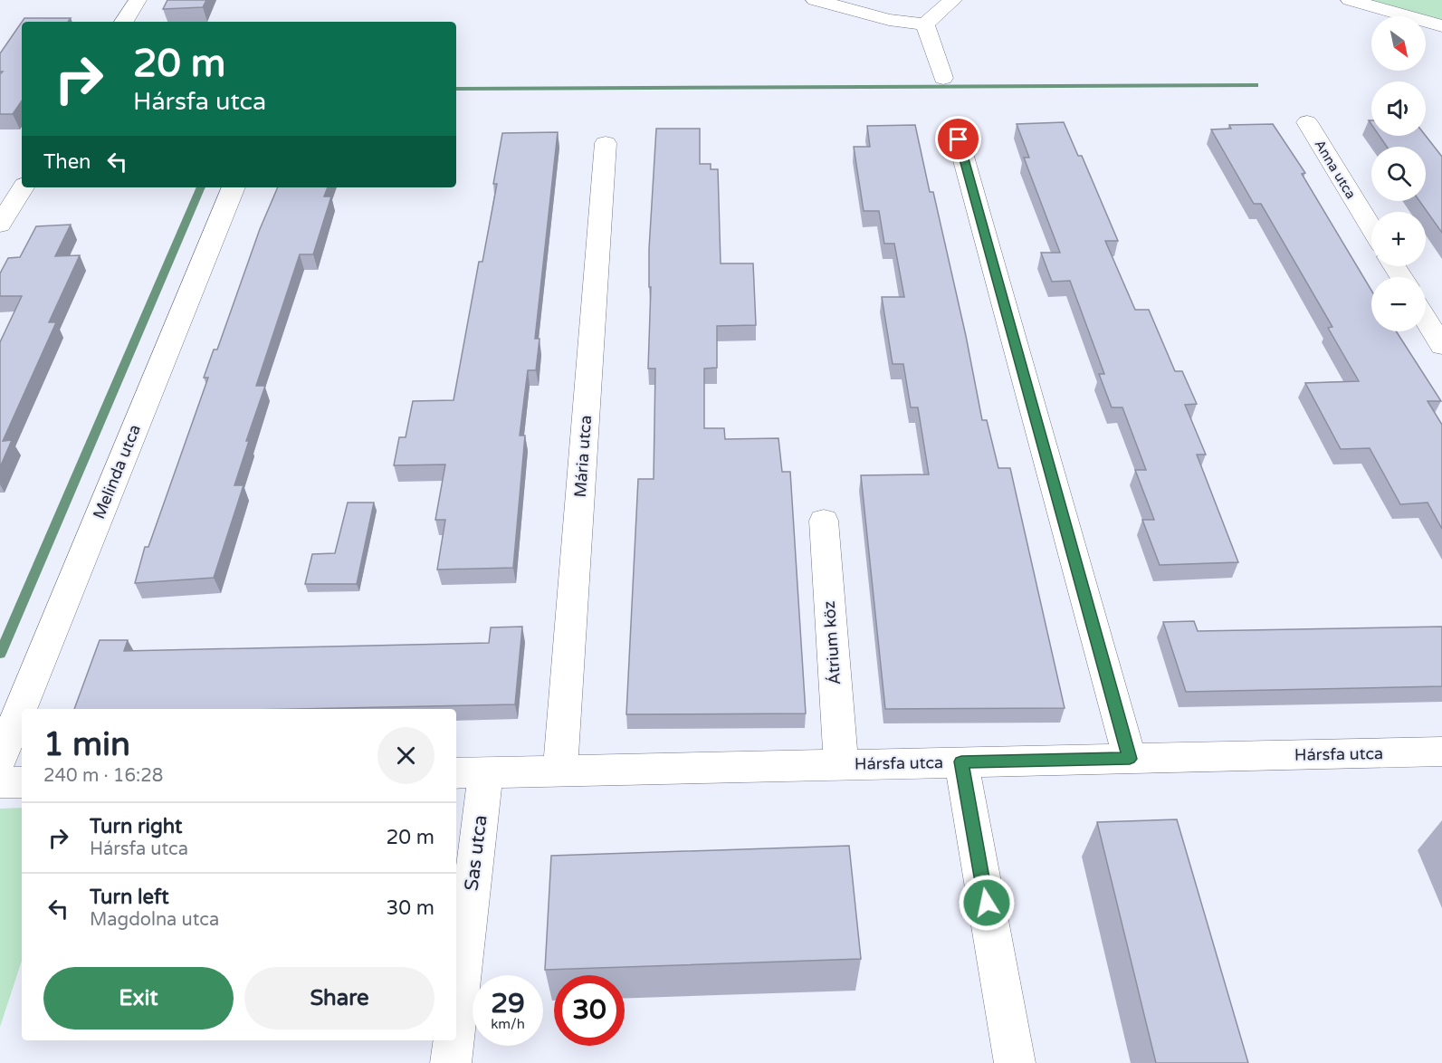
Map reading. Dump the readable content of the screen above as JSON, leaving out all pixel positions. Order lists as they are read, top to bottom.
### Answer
{
  "streets": {
    "street": [
      "Anna utca",
      "Mária utca",
      "Melinda utca",
      "Átrium köz",
      "Hársfa utca",
      "Sas utca"
    ]
  },
  "crossings": [
    ["Mária utca", "Hársfa utca"],
    ["Átrium köz", "Hársfa utca"],
    ["Hársfa utca", "Sas utca"]
  ],
  "north": "bottom right",
  "page": {
    "map_buttons": ["+", "−"],
    "turn": ["20 m", "Hársfa utca"],
    "then": "Then",
    "heading": ["1 min", "240 m · 16:28"],
    "list": [
      {
        "name": "Turn right",
        "note": "Hársfa utca",
        "value": "20 m"
      },
      {
        "name": "Turn left",
        "note": "Magdolna utca",
        "value": "30 m"
      }
    ],
    "buttons": ["Exit", "Share"],
    "speed": "29 km/h",
    "limit": "30"
  }
}
